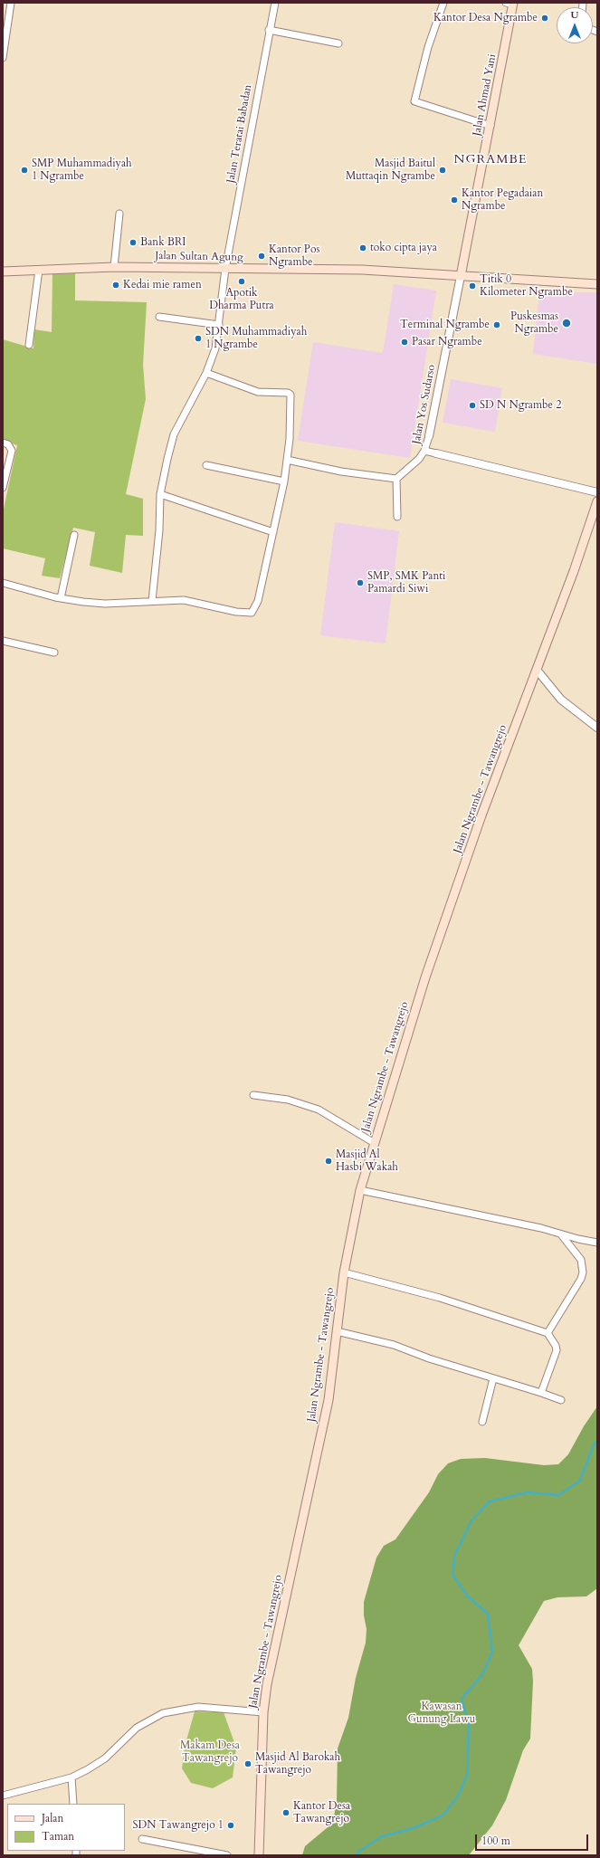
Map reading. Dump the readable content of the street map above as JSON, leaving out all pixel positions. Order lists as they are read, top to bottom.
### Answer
{
  "streets": {
    "main road": ["Jalan Ahmad Yani", "Jalan Sultan Agung", "Jalan Ngrambe - Tawangrejo"],
    "street": ["Jalan Teratai Babadan", "Jalan Yos Sudarso"]
  },
  "crossings": [
    ["Jalan Ahmad Yani", "Jalan Sultan Agung"],
    ["Jalan Ahmad Yani", "Jalan Yos Sudarso"],
    ["Jalan Teratai Babadan", "Jalan Sultan Agung"],
    ["Jalan Sultan Agung", "Jalan Yos Sudarso"]
  ],
  "districts": ["NGRAMBE"],
  "parks": ["Kawasan Gunung Lawu", "Makam Desa Tawangrejo"],
  "places": [
    "Kantor Desa Ngrambe",
    "SMP Muhammadiyah 1 Ngrambe",
    "Masjid Baitul Muttaqin Ngrambe",
    "Kantor Pegadaian Ngrambe",
    "Bank BRI",
    "toko cipta jaya",
    "Kantor Pos Ngrambe",
    "Apotik Dharma Putra",
    "Kedai mie ramen",
    "Titik 0 Kilometer Ngrambe",
    "Puskesmas Ngrambe",
    "Terminal Ngrambe",
    "SDN Muhammadiyah 1 Ngrambe",
    "Pasar Ngrambe",
    "SD N Ngrambe 2",
    "SMP, SMK Panti Pamardi Siwi",
    "Masjid Al Hasbi Wakah",
    "Masjid Al Barokah Tawangrejo",
    "Kantor Desa Tawangrejo",
    "SDN Tawangrejo 1"
  ],
  "legend": ["Jalan", "Taman"],
  "scale_bar": "100 m",
  "north": "top"
}
